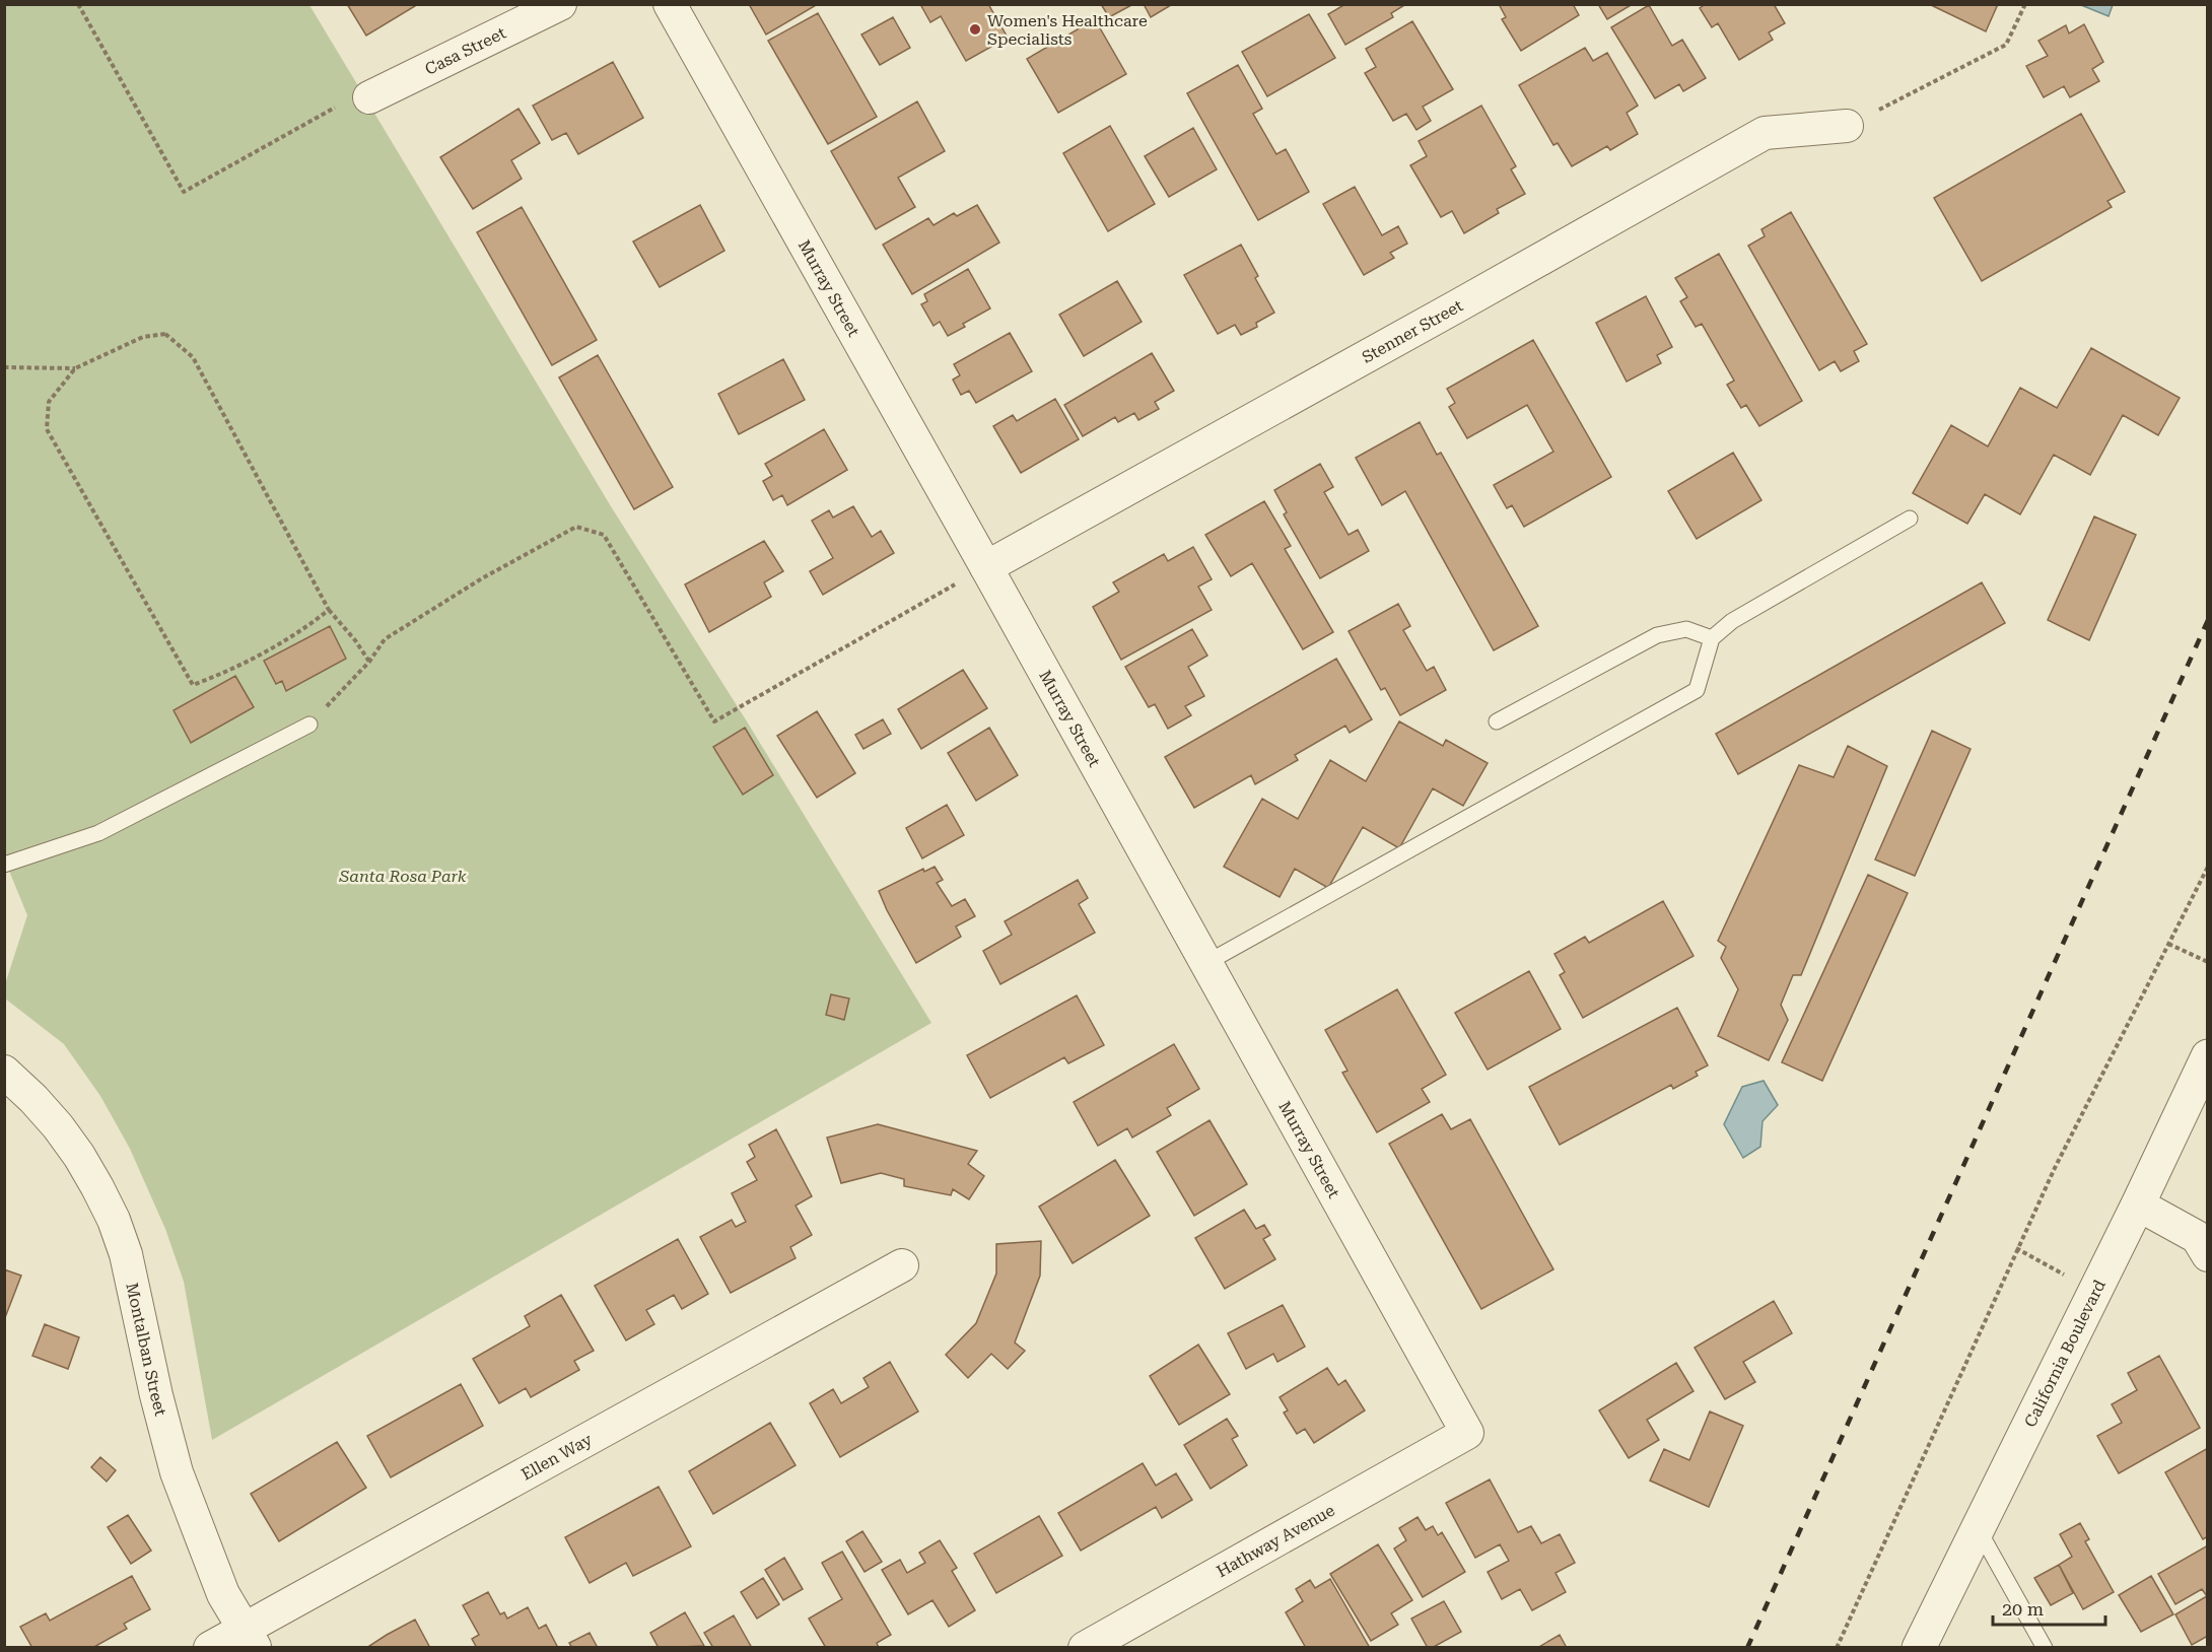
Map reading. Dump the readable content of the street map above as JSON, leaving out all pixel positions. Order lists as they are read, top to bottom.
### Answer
{
  "streets": {
    "street": [
      "Casa Street",
      "Murray Street",
      "Stenner Street",
      "Montalban Street",
      "California Boulevard",
      "Ellen Way",
      "Hathway Avenue"
    ]
  },
  "crossings": [
    ["Murray Street", "Stenner Street"],
    ["Murray Street", "Hathway Avenue"],
    ["Montalban Street", "Ellen Way"]
  ],
  "parks": ["Santa Rosa Park"],
  "places": ["Women's Healthcare Specialists"],
  "scale_bar": "20 m"
}
